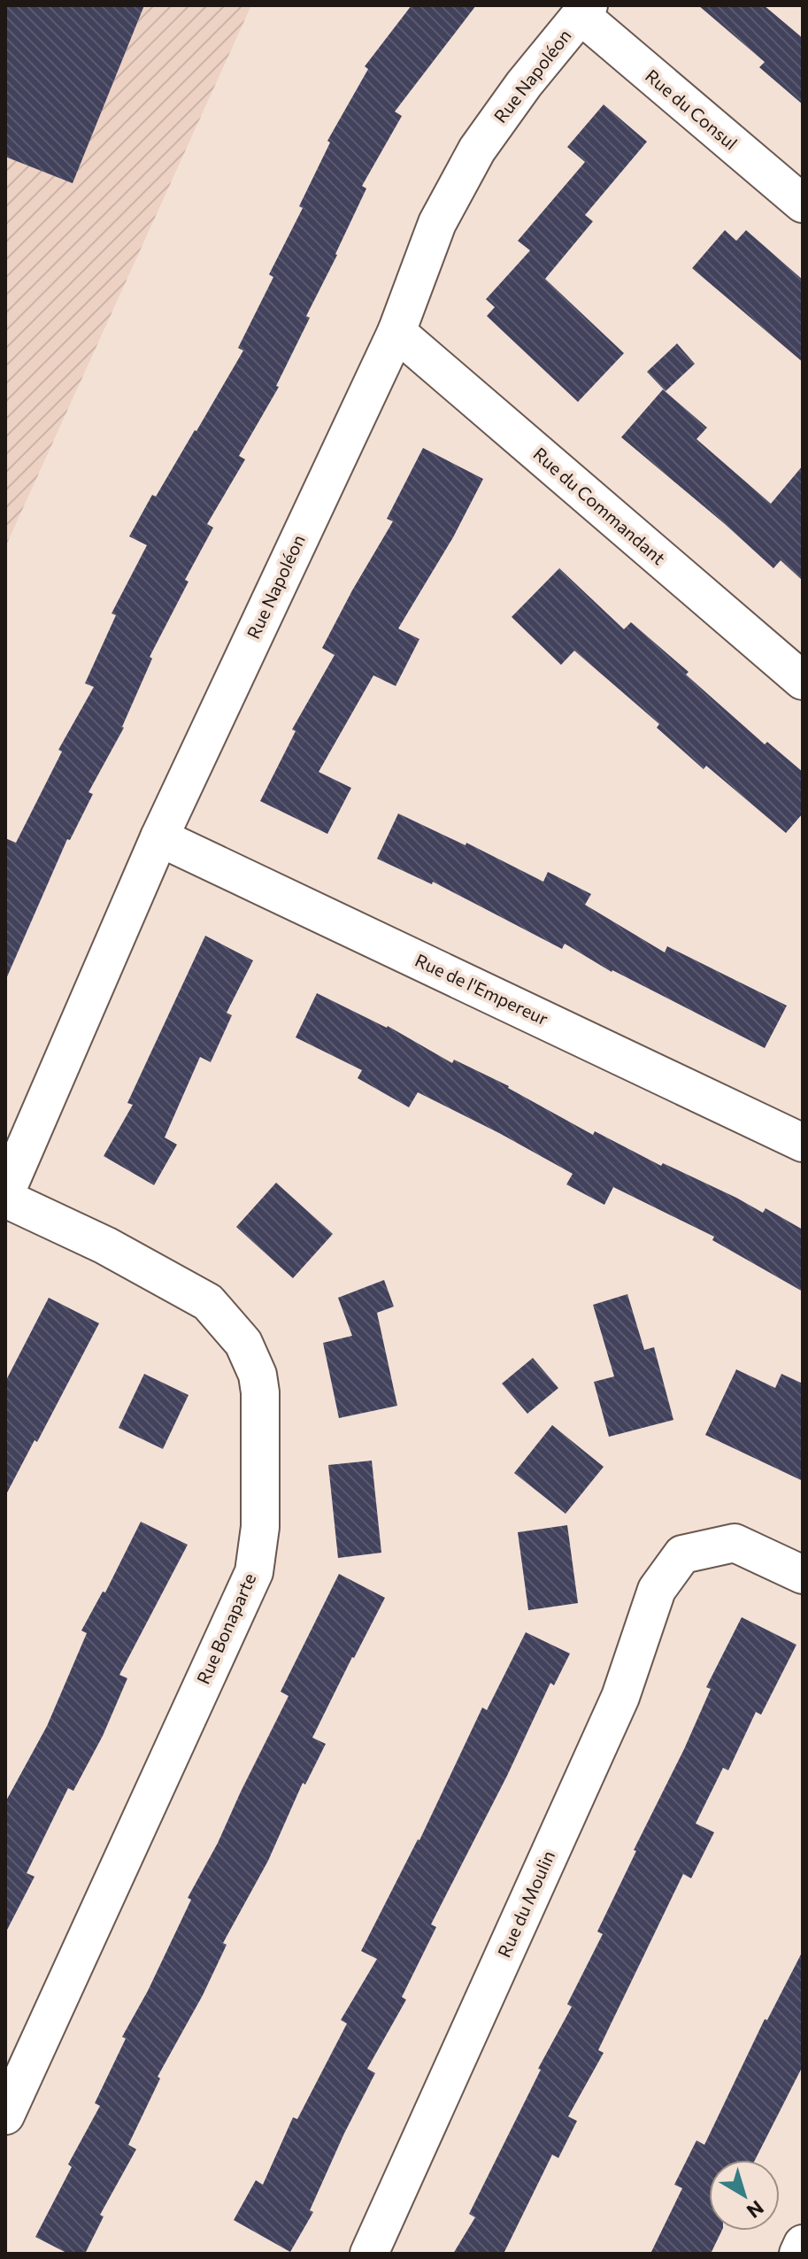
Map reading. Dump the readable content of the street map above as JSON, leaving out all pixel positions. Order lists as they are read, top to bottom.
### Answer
{
  "streets": {
    "street": [
      "Rue Napoléon",
      "Rue du Consul",
      "Rue du Commandant",
      "Rue de l'Empereur",
      "Rue Bonaparte",
      "Rue du Moulin"
    ]
  },
  "crossings": [
    ["Rue Napoléon", "Rue du Consul"],
    ["Rue Napoléon", "Rue du Commandant"],
    ["Rue Napoléon", "Rue de l'Empereur"],
    ["Rue Napoléon", "Rue Bonaparte"]
  ],
  "north": "bottom right"
}
